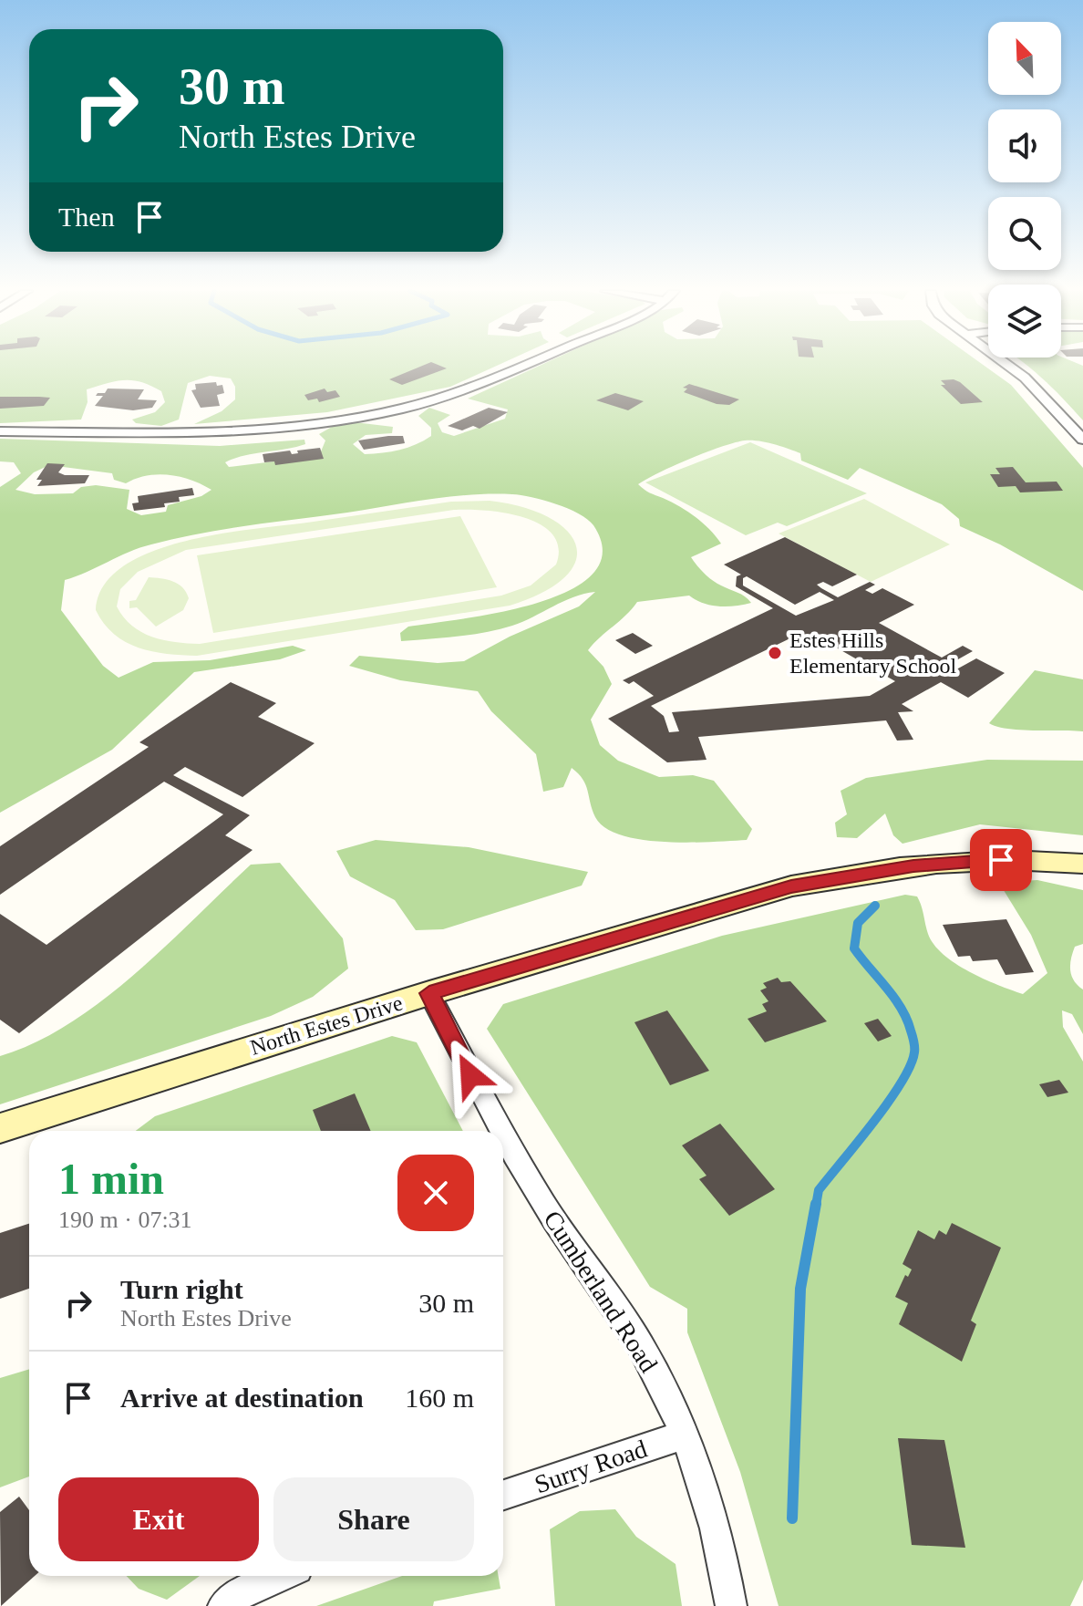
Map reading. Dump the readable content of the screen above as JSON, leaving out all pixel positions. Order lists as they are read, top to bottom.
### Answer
{
  "streets": {
    "main road": ["North Estes Drive"],
    "street": ["Cumberland Road", "Surry Road"]
  },
  "crossings": [
    ["North Estes Drive", "Cumberland Road"],
    ["Cumberland Road", "Surry Road"]
  ],
  "places": ["Estes Hills Elementary School"],
  "north": "top left",
  "page": {
    "turn": ["30 m", "North Estes Drive"],
    "then": "Then",
    "heading": ["1 min", "190 m · 07:31"],
    "list": [
      {
        "name": "Turn right",
        "note": "North Estes Drive",
        "value": "30 m"
      },
      {
        "name": "Arrive at destination",
        "value": "160 m"
      }
    ],
    "buttons": ["Exit", "Share"]
  }
}
